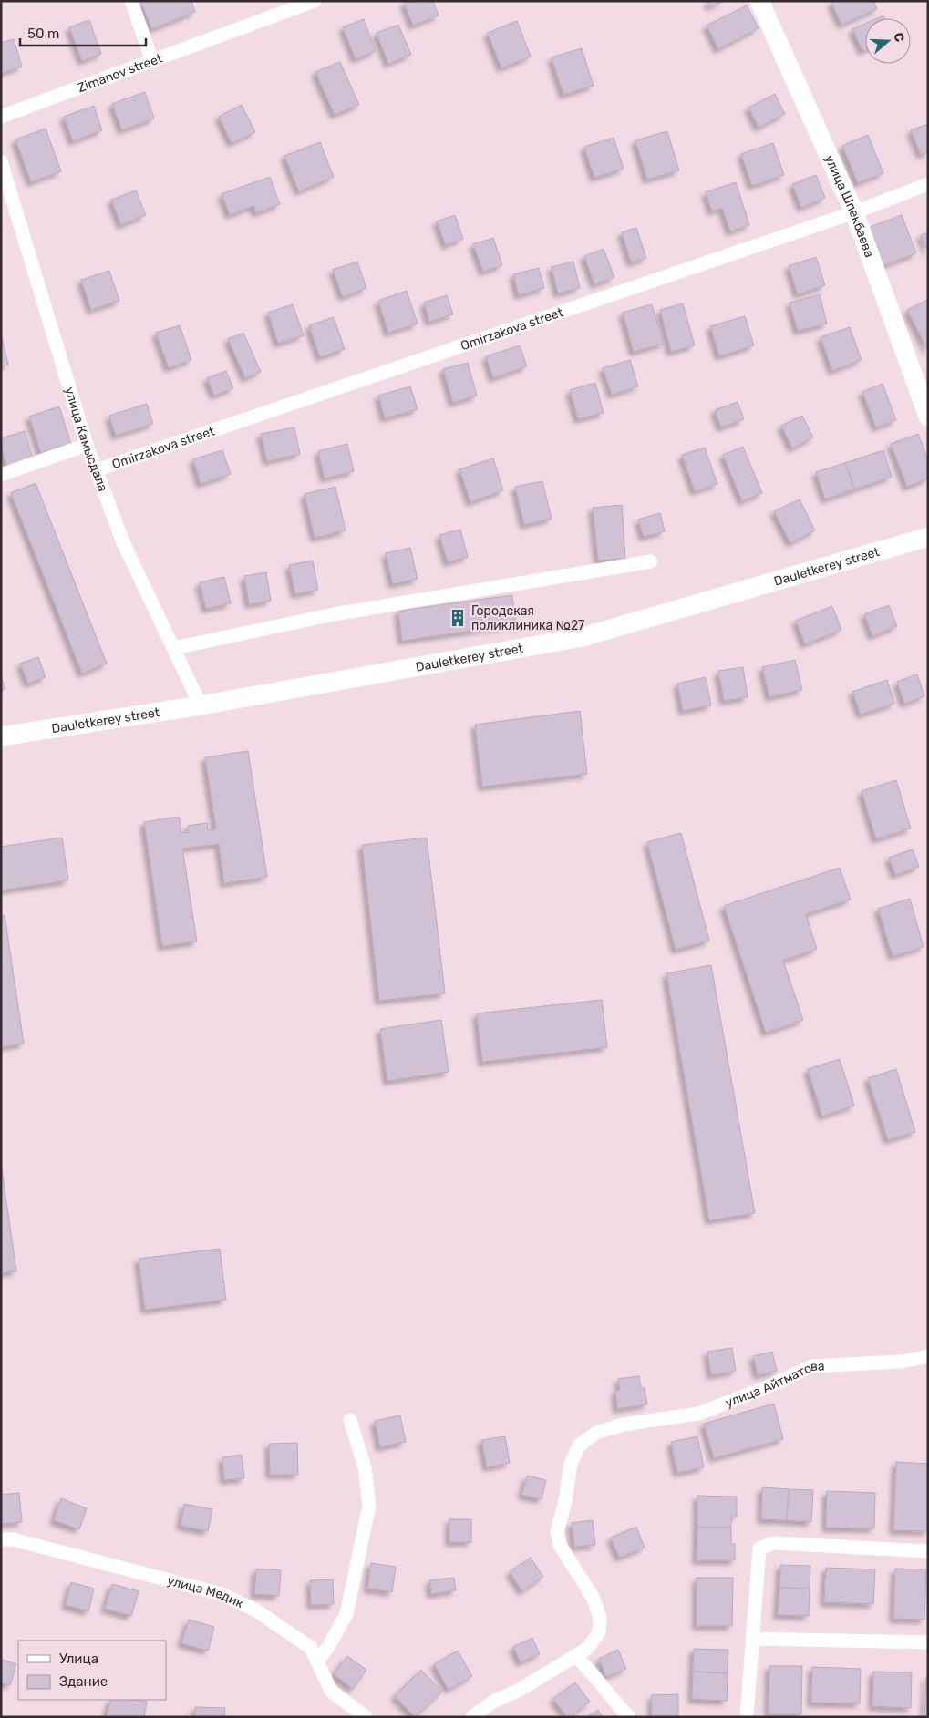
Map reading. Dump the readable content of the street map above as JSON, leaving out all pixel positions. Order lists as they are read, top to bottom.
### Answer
{
  "streets": {
    "main road": ["улица Шпекбаева", "Dauletkerey street"],
    "street": [
      "Zimanov street",
      "Omirzakova street",
      "улица Камысдала",
      "улица Айтматова",
      "улица Медик"
    ]
  },
  "crossings": [
    ["улица Шпекбаева", "Omirzakova street"],
    ["Omirzakova street", "улица Камысдала"],
    ["улица Камысдала", "Dauletkerey street"]
  ],
  "places": {
    "building": ["Городская поликлиника №27"]
  },
  "legend": ["Улица", "Здание"],
  "scale_bar": "50 m",
  "north": "right"
}
